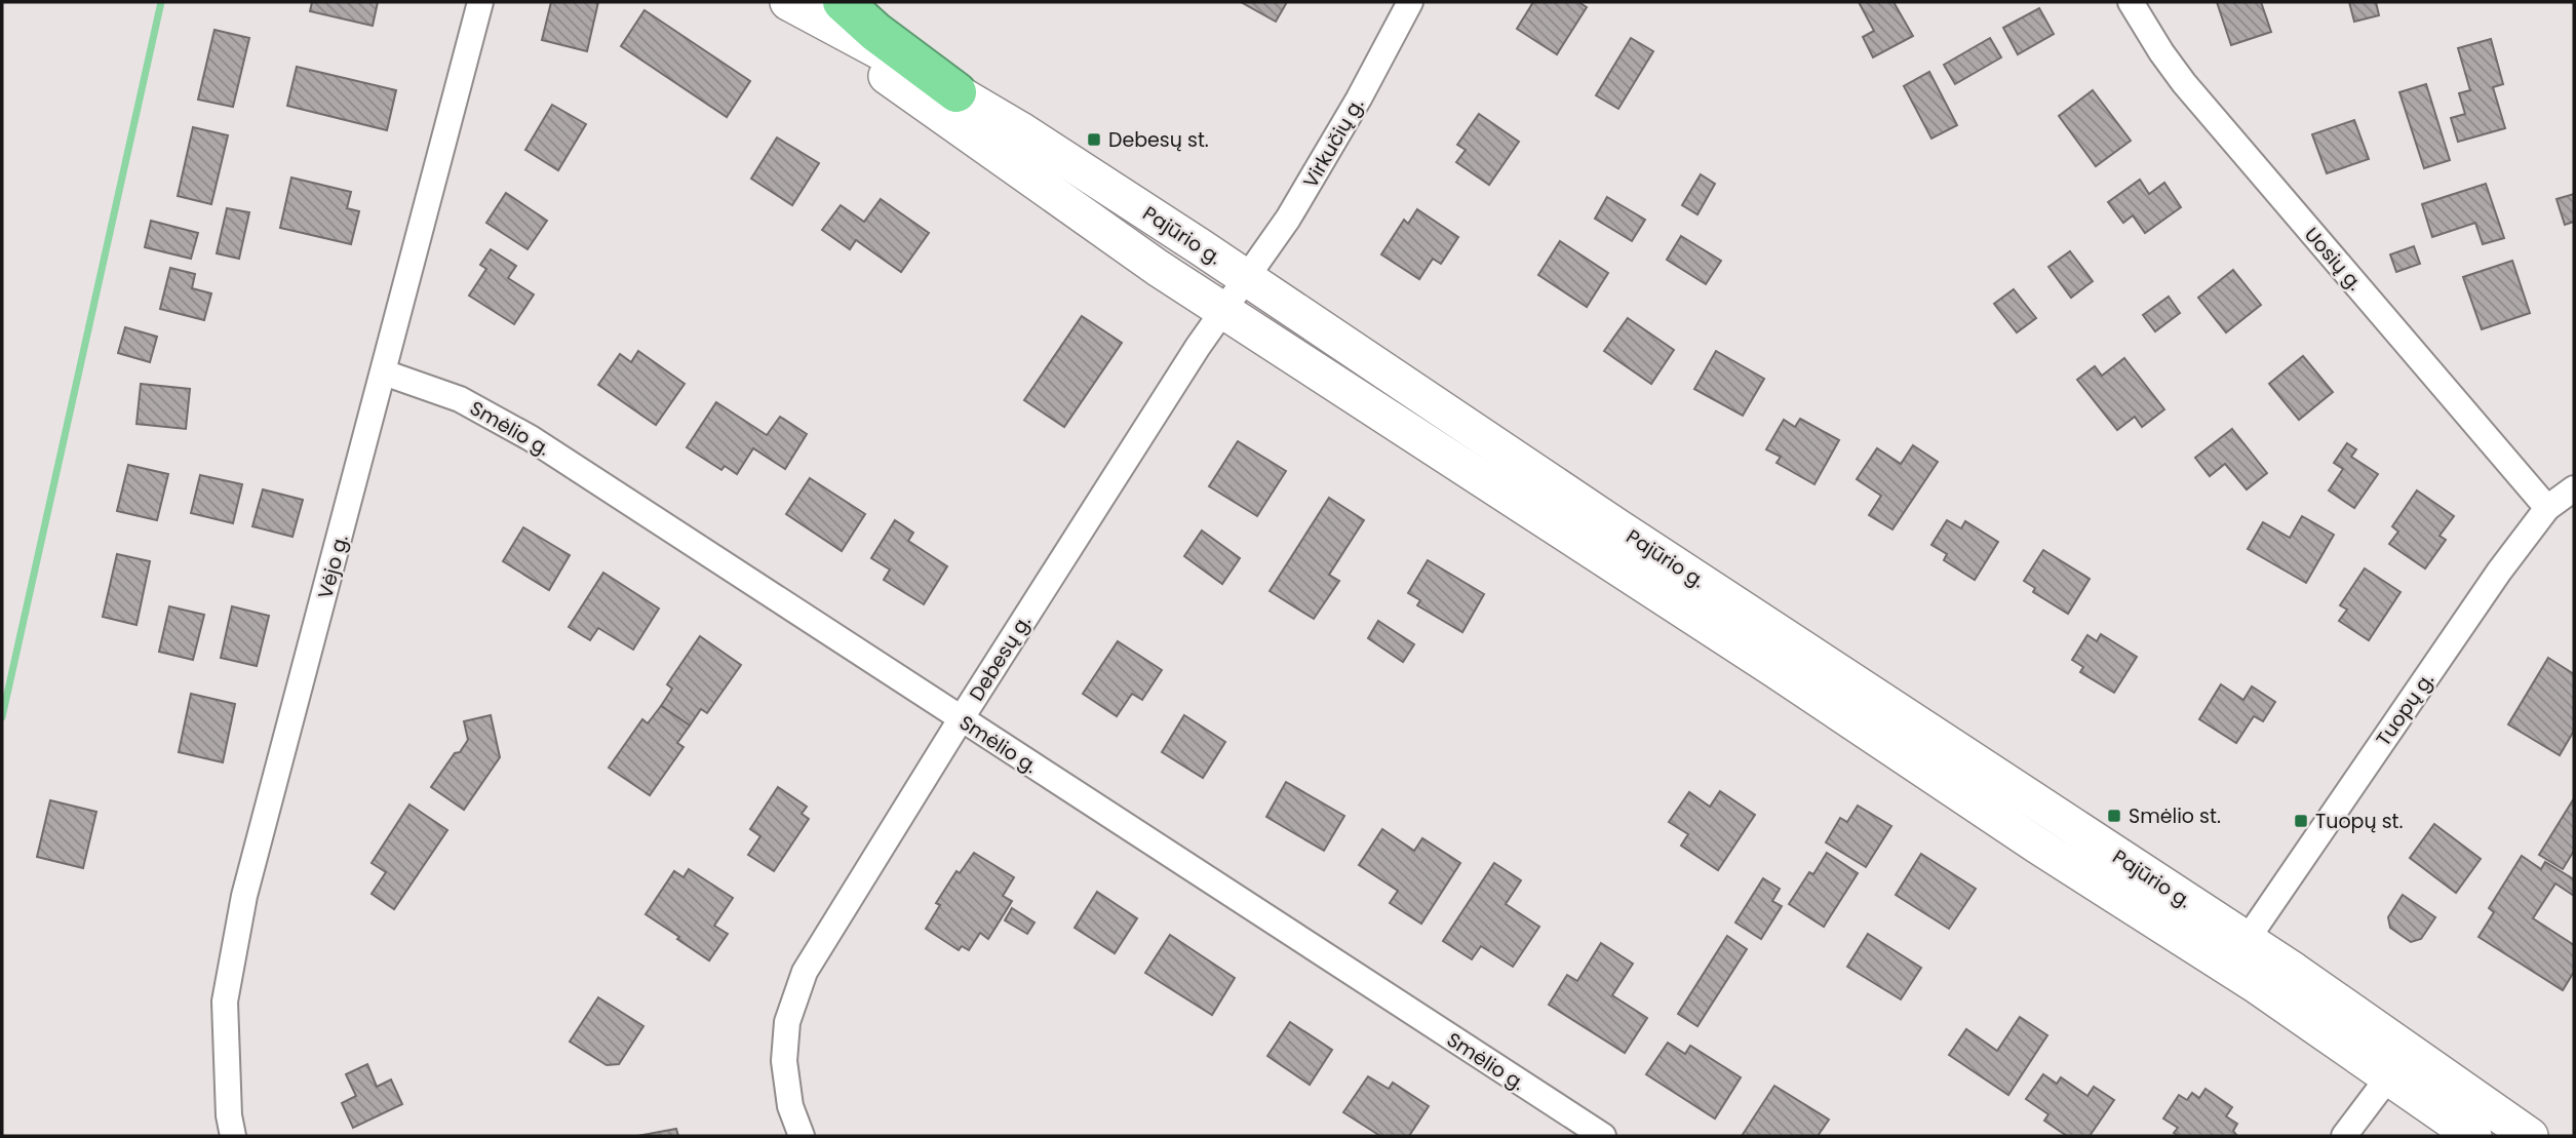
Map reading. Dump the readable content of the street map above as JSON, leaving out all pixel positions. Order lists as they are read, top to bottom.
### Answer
{
  "streets": {
    "main road": ["Pajūrio g."],
    "street": [
      "Virkučių g.",
      "Uosių g.",
      "Smėlio g.",
      "Vėjo g.",
      "Debesų g.",
      "Tuopų g."
    ]
  },
  "crossings": [
    ["Virkučių g.", "Pajūrio g."],
    ["Virkučių g.", "Debesų g."],
    ["Pajūrio g.", "Debesų g."],
    ["Pajūrio g.", "Tuopų g."],
    ["Uosių g.", "Tuopų g."],
    ["Smėlio g.", "Vėjo g."],
    ["Smėlio g.", "Debesų g."]
  ],
  "places": {
    "transit": ["Debesų st.", "Smėlio st.", "Tuopų st."]
  }
}
